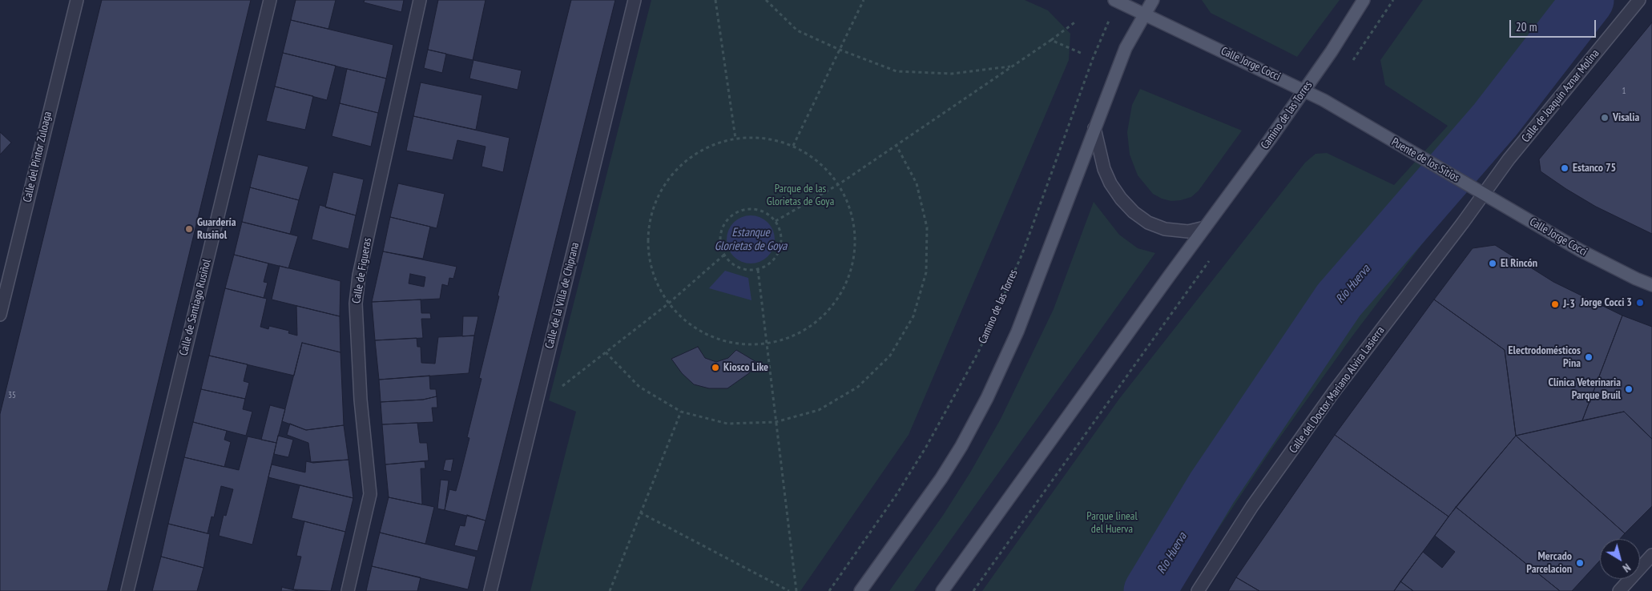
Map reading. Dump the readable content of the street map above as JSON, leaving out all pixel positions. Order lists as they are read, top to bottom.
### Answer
{
  "streets": {
    "main road": ["Calle Jorge Cocci", "Camino de las Torres", "Puente de los Sitios"],
    "street": [
      "Calle de Joaquín Aznar Molina",
      "Calle del Pintor Zuloaga",
      "Calle de Figueras",
      "Calle de la Villa de Chiprana",
      "Calle de Santiago Rusiñol",
      "Calle del Doctor Mariano Alvira Lasierra"
    ]
  },
  "crossings": [
    ["Calle Jorge Cocci", "Calle de Joaquín Aznar Molina"],
    ["Calle Jorge Cocci", "Camino de las Torres"],
    ["Calle Jorge Cocci", "Puente de los Sitios"],
    ["Calle Jorge Cocci", "Calle del Doctor Mariano Alvira Lasierra"],
    ["Calle de Joaquín Aznar Molina", "Calle del Doctor Mariano Alvira Lasierra"]
  ],
  "water": ["Estanque Glorietas de Goya", "Río Huerva"],
  "parks": ["Parque de las Glorietas de Goya", "Parque lineal del Huerva"],
  "places": [
    "Visalia",
    "Estanco 75",
    "Guardería Rusiñol",
    "El Rincón",
    "Jorge Cocci 3",
    "J-3",
    "Electrodomésticos Pina",
    "Kiosco Like",
    "Clínica Veterinaria Parque Bruil",
    "Mercado Parcelacion"
  ],
  "house_numbers": ["1", "35"],
  "scale_bar": "20 m",
  "north": "bottom right"
}
